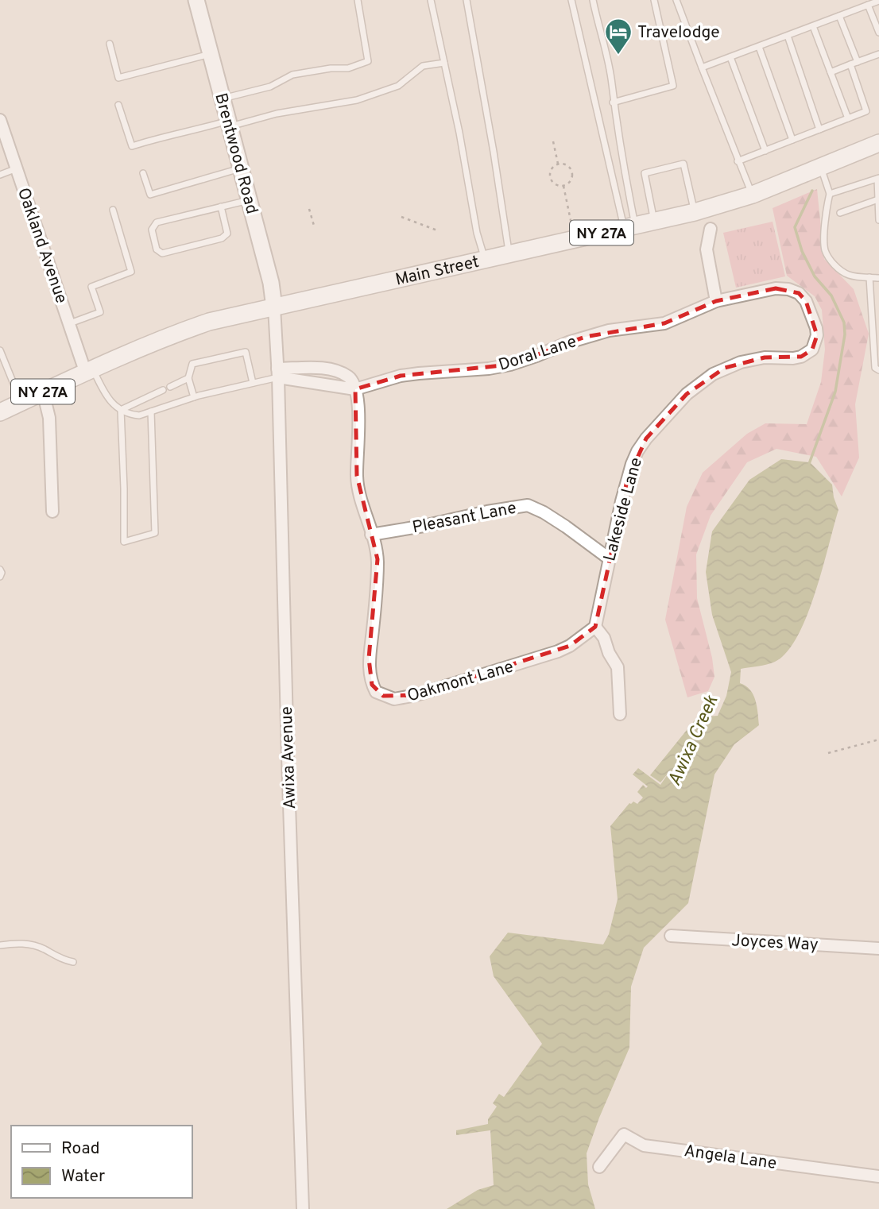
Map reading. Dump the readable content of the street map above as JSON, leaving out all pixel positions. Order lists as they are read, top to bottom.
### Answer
{
  "streets": {
    "main road": ["NY 27A", "Main Street"],
    "street": [
      "Brentwood Road",
      "Oakland Avenue",
      "Doral Lane",
      "Lakeside Lane",
      "Pleasant Lane",
      "Oakmont Lane",
      "Awixa Avenue",
      "Joyces Way",
      "Angela Lane"
    ]
  },
  "crossings": [
    ["Brentwood Road", "Main Street"],
    ["Brentwood Road", "Awixa Avenue"],
    ["Oakland Avenue", "Main Street"],
    ["Main Street", "Awixa Avenue"],
    ["Doral Lane", "Lakeside Lane"],
    ["Doral Lane", "Awixa Avenue"],
    ["Lakeside Lane", "Pleasant Lane"],
    ["Lakeside Lane", "Oakmont Lane"],
    ["Pleasant Lane", "Oakmont Lane"]
  ],
  "water": ["Awixa Creek"],
  "places": {
    "hotel": ["Travelodge"]
  },
  "legend": ["Road", "Water"]
}
